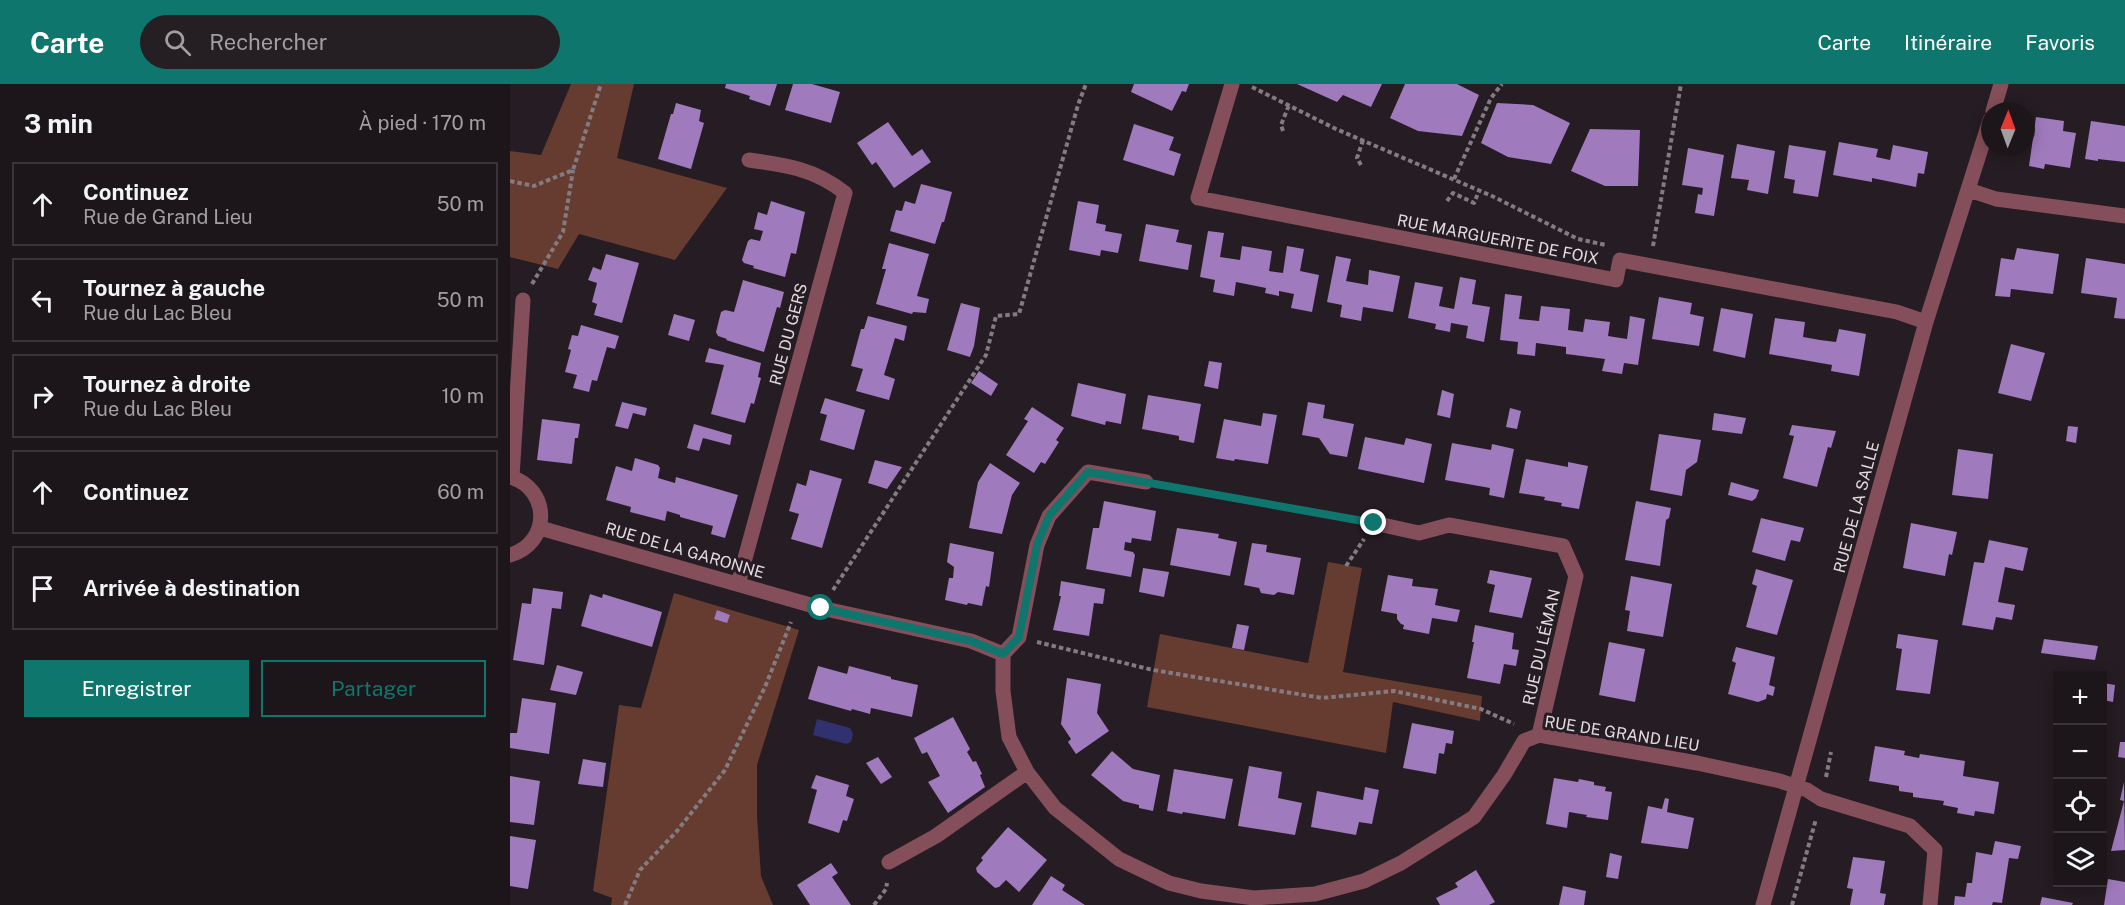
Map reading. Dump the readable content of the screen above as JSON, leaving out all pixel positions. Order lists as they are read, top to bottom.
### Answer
{
  "streets": {
    "street": [
      "RUE MARGUERITE DE FOIX",
      "RUE DU GERS",
      "RUE DE LA SALLE",
      "RUE DE LA GARONNE",
      "RUE DU LÉMAN",
      "RUE DE GRAND LIEU"
    ]
  },
  "crossings": [
    ["RUE MARGUERITE DE FOIX", "RUE DE LA SALLE"],
    ["RUE DU GERS", "RUE DE LA GARONNE"],
    ["RUE DE LA SALLE", "RUE DE GRAND LIEU"],
    ["RUE DU LÉMAN", "RUE DE GRAND LIEU"]
  ],
  "north": "top",
  "page": {
    "header": "Carte",
    "search": "Rechercher",
    "nav": ["Carte", "Itinéraire", "Favoris"],
    "heading": ["3 min", "À pied · 170 m"],
    "list": [
      ["Continuez", "Rue de Grand Lieu", "50 m"],
      ["Tournez à gauche", "Rue du Lac Bleu", "50 m"],
      ["Tournez à droite", "Rue du Lac Bleu", "10 m"],
      ["Continuez", "60 m"],
      "Arrivée à destination"
    ],
    "buttons": ["Enregistrer", "Partager"],
    "map_buttons": ["+", "−"]
  }
}
